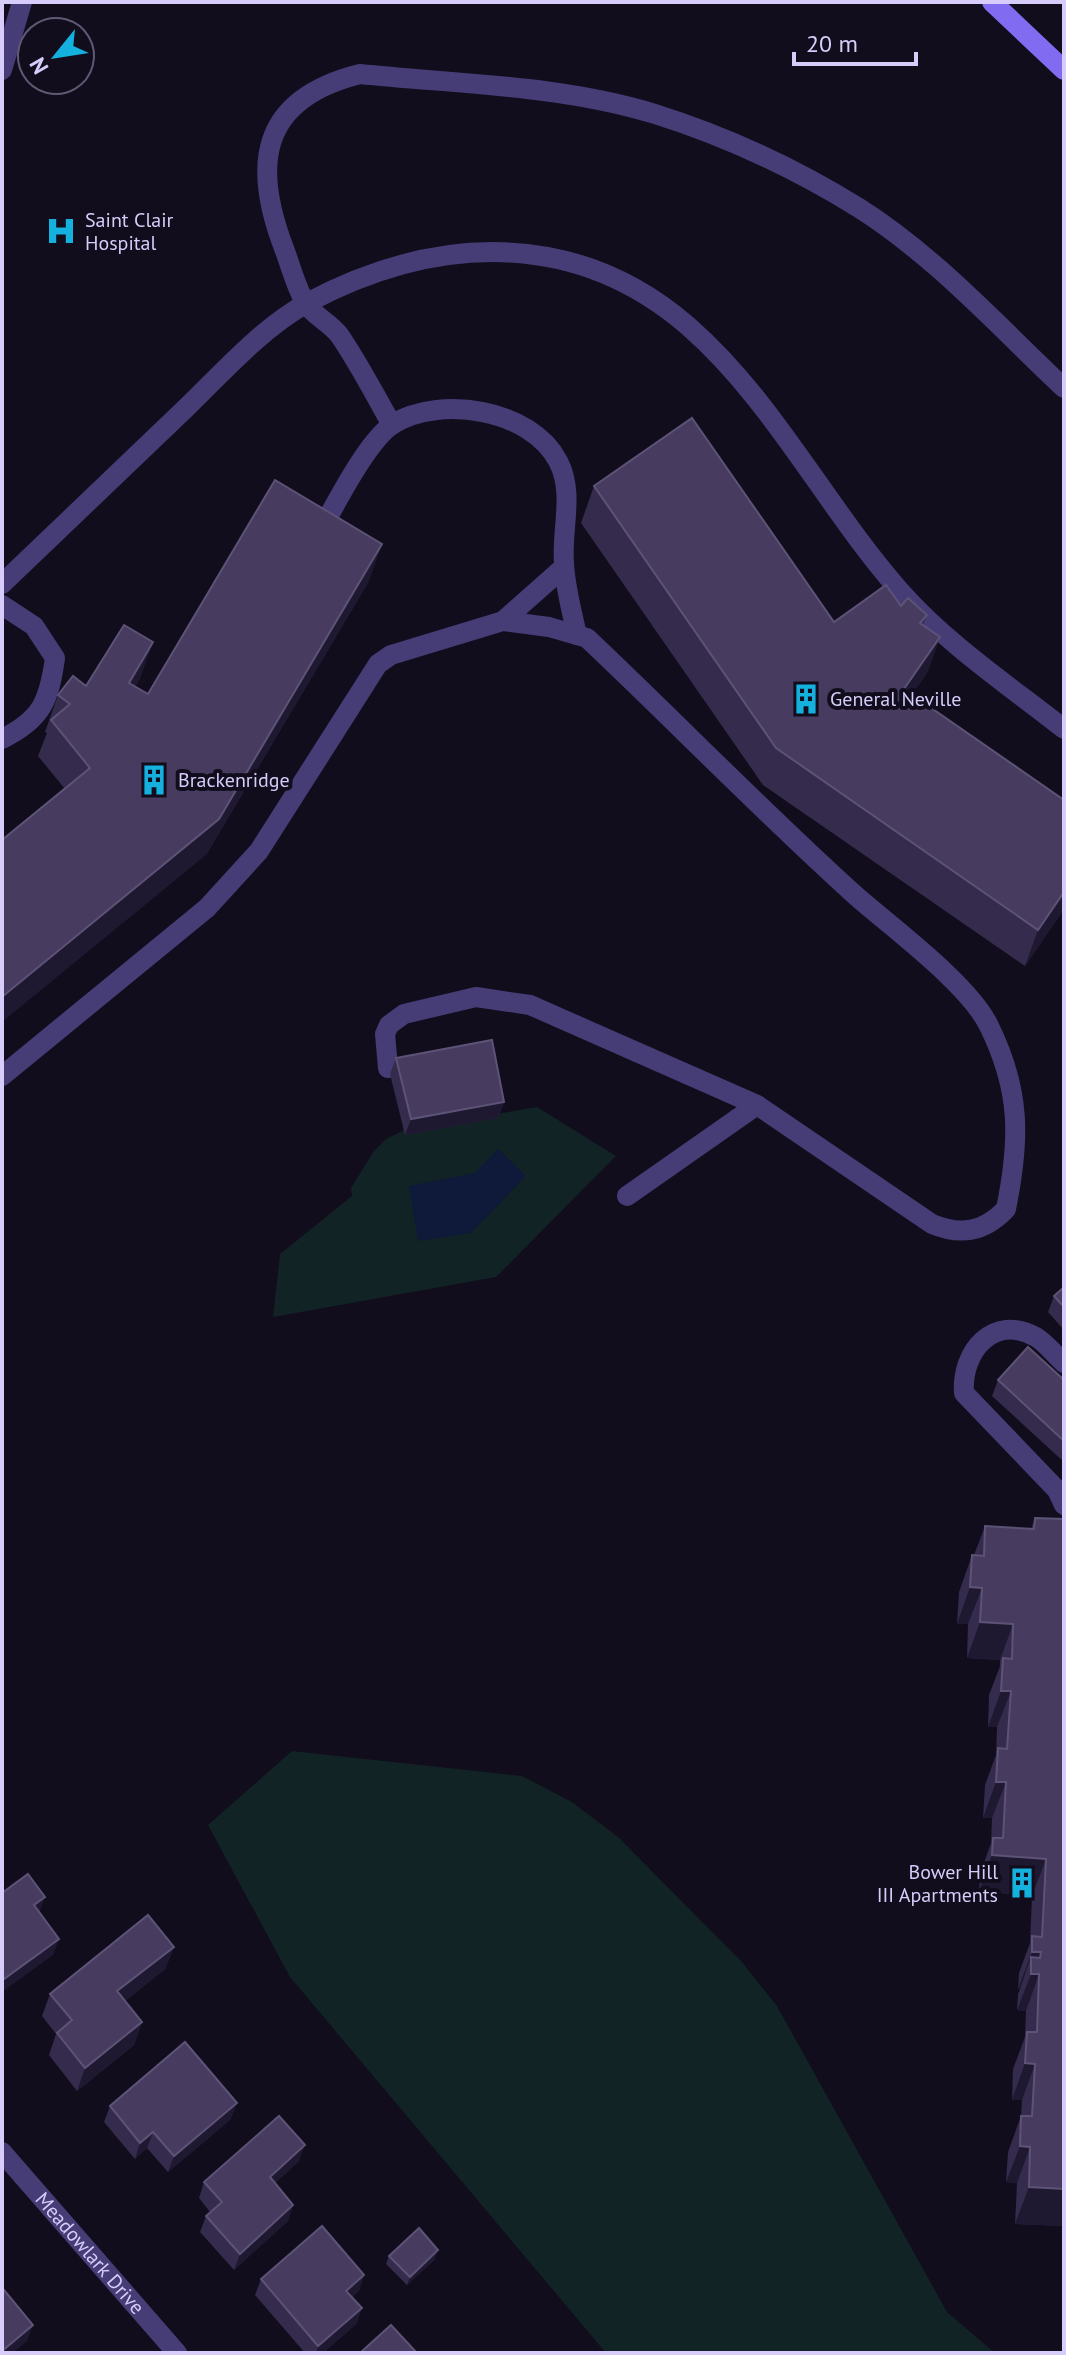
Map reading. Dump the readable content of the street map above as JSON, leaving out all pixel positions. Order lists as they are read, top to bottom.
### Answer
{
  "streets": {
    "street": ["Meadowlark Drive"]
  },
  "places": {
    "hospital": ["Saint Clair Hospital"],
    "building": ["General Neville", "Brackenridge", "Bower Hill III Apartments"]
  },
  "scale_bar": "20 m",
  "north": "bottom left"
}
